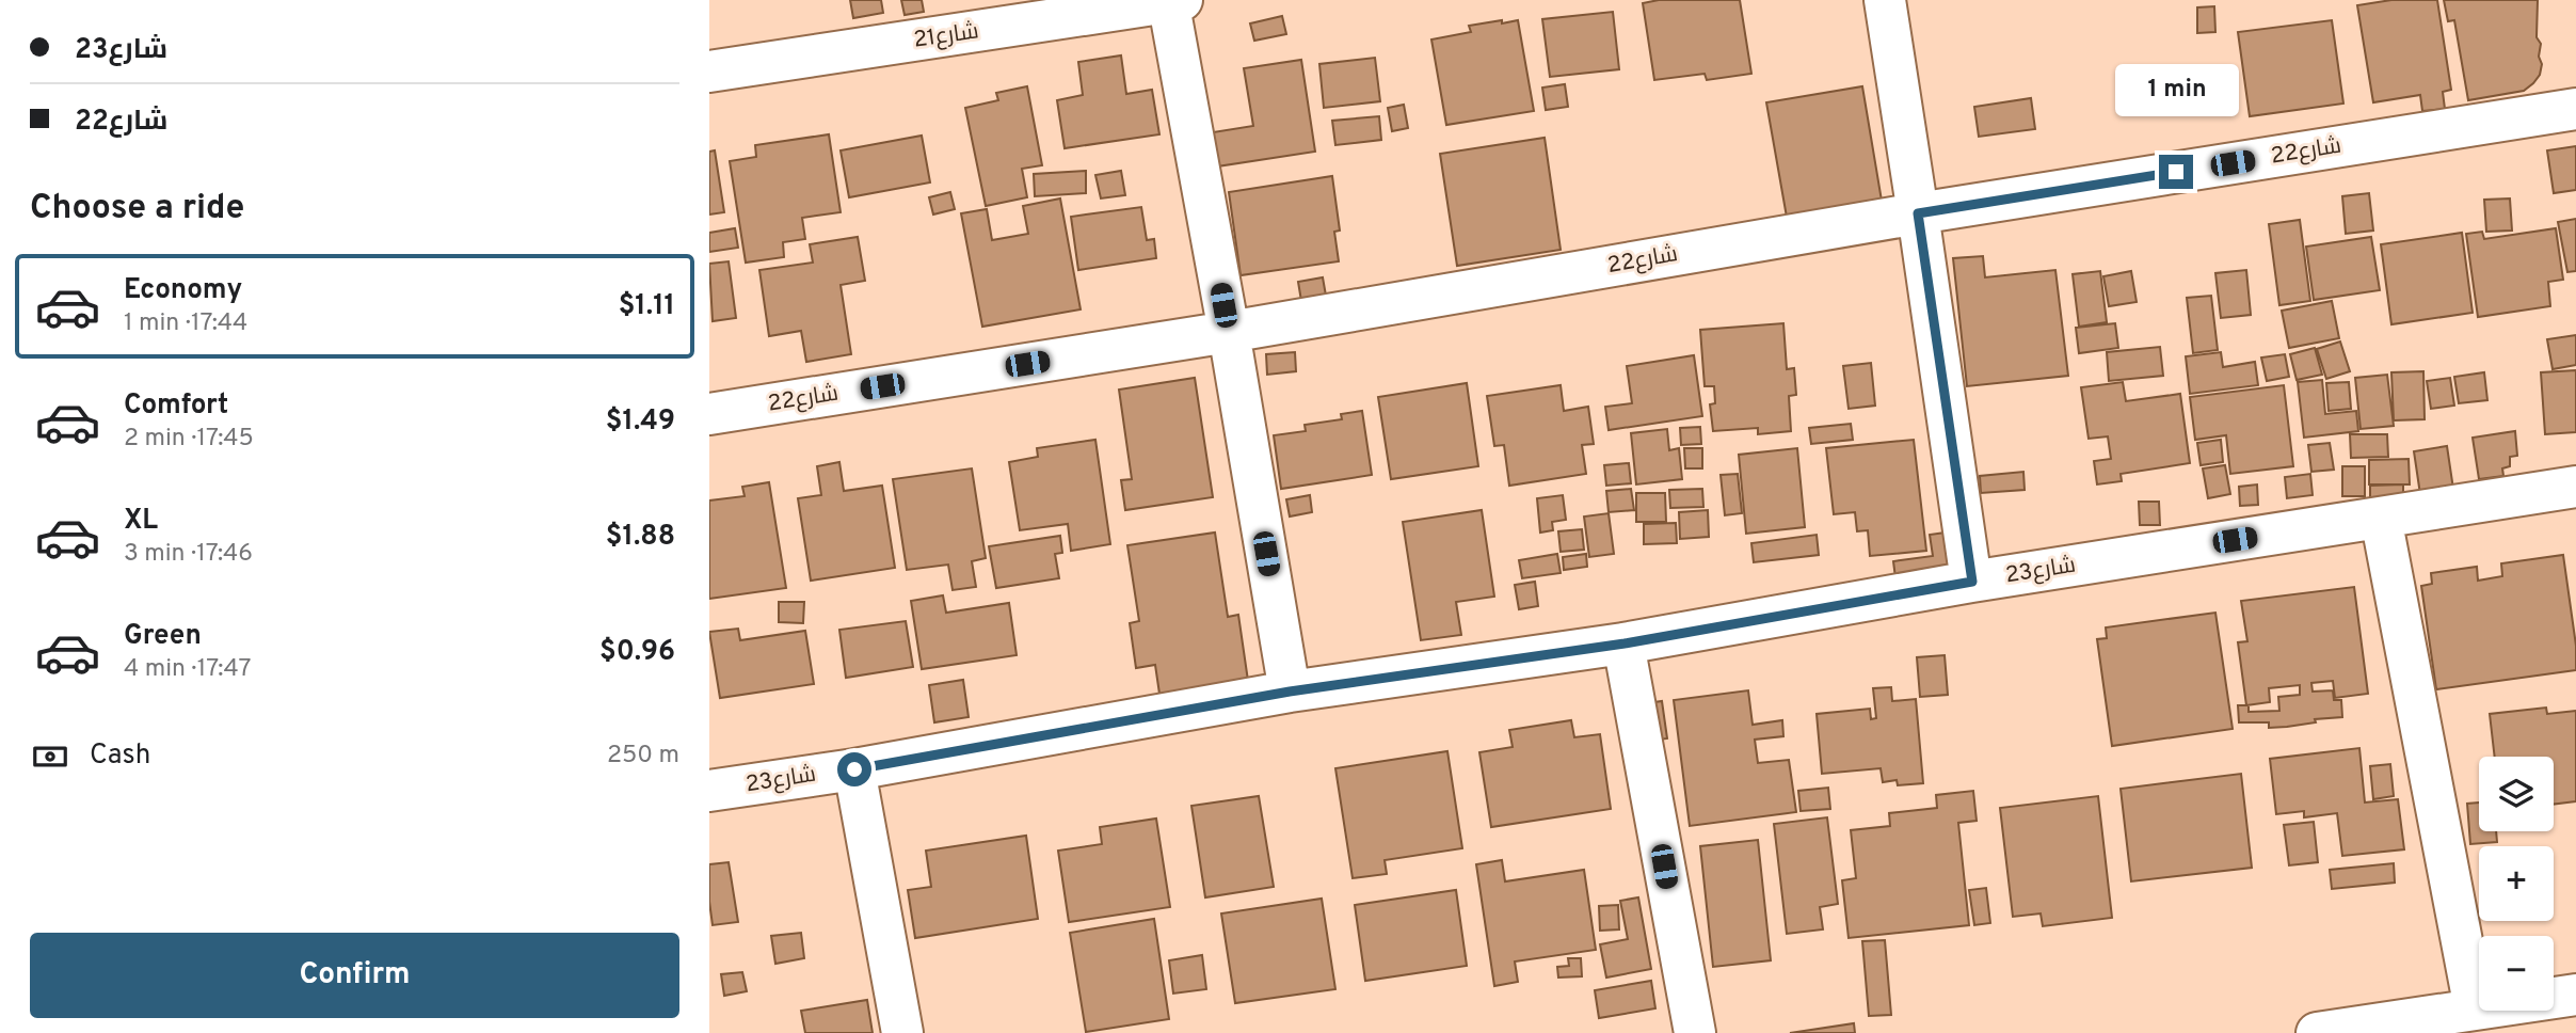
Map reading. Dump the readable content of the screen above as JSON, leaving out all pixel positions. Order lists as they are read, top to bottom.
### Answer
{
  "streets": {
    "street": ["شارع21", "شارع22", "شارع23"]
  },
  "page": {
    "banner": ["شارع23", "شارع22"],
    "bubble": "1 min",
    "heading": "Choose a ride",
    "list": [
      {
        "name": "Economy",
        "note": "1 min · 17:44",
        "value": "$1.11"
      },
      {
        "name": "Comfort",
        "note": "2 min · 17:45",
        "value": "$1.49"
      },
      {
        "name": "XL",
        "note": "3 min · 17:46",
        "value": "$1.88"
      },
      {
        "name": "Green",
        "note": "4 min · 17:47",
        "value": "$0.96"
      }
    ],
    "pay": ["Cash", "250 m"],
    "map_buttons": ["+", "−"],
    "buttons": "Confirm"
  }
}
